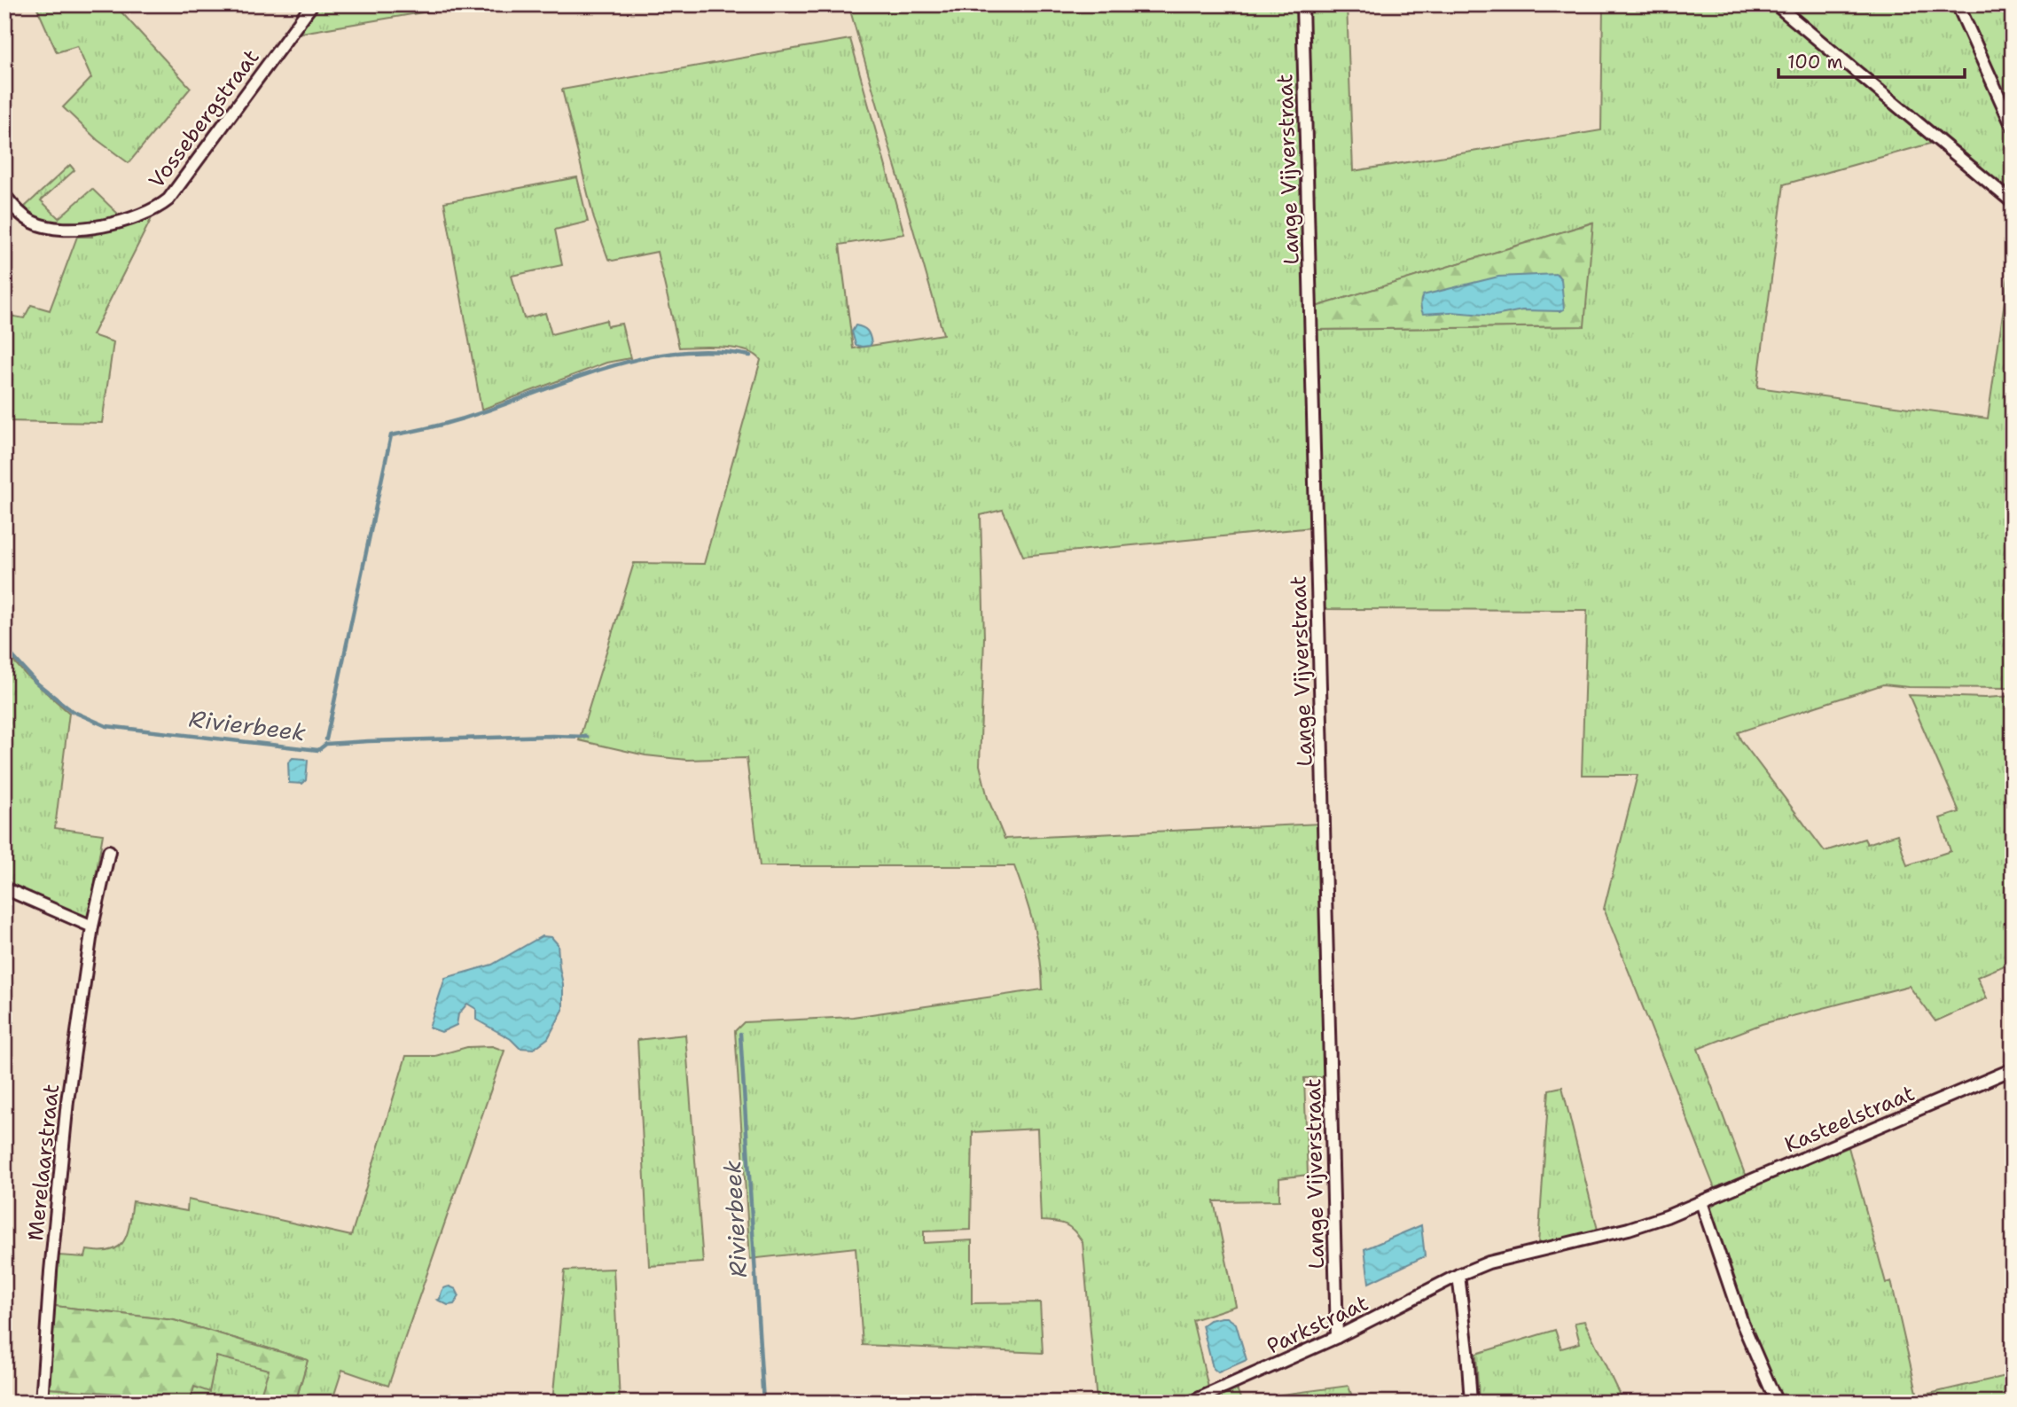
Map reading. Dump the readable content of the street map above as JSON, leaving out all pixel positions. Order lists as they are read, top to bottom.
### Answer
{
  "streets": {
    "street": [
      "Vossebergstraat",
      "Lange Vijverstraat",
      "Kasteelstraat",
      "Merelaarstraat",
      "Parkstraat"
    ]
  },
  "crossings": [
    ["Lange Vijverstraat", "Parkstraat"],
    ["Kasteelstraat", "Parkstraat"]
  ],
  "water": ["Rivierbeek"],
  "scale_bar": "100 m"
}
